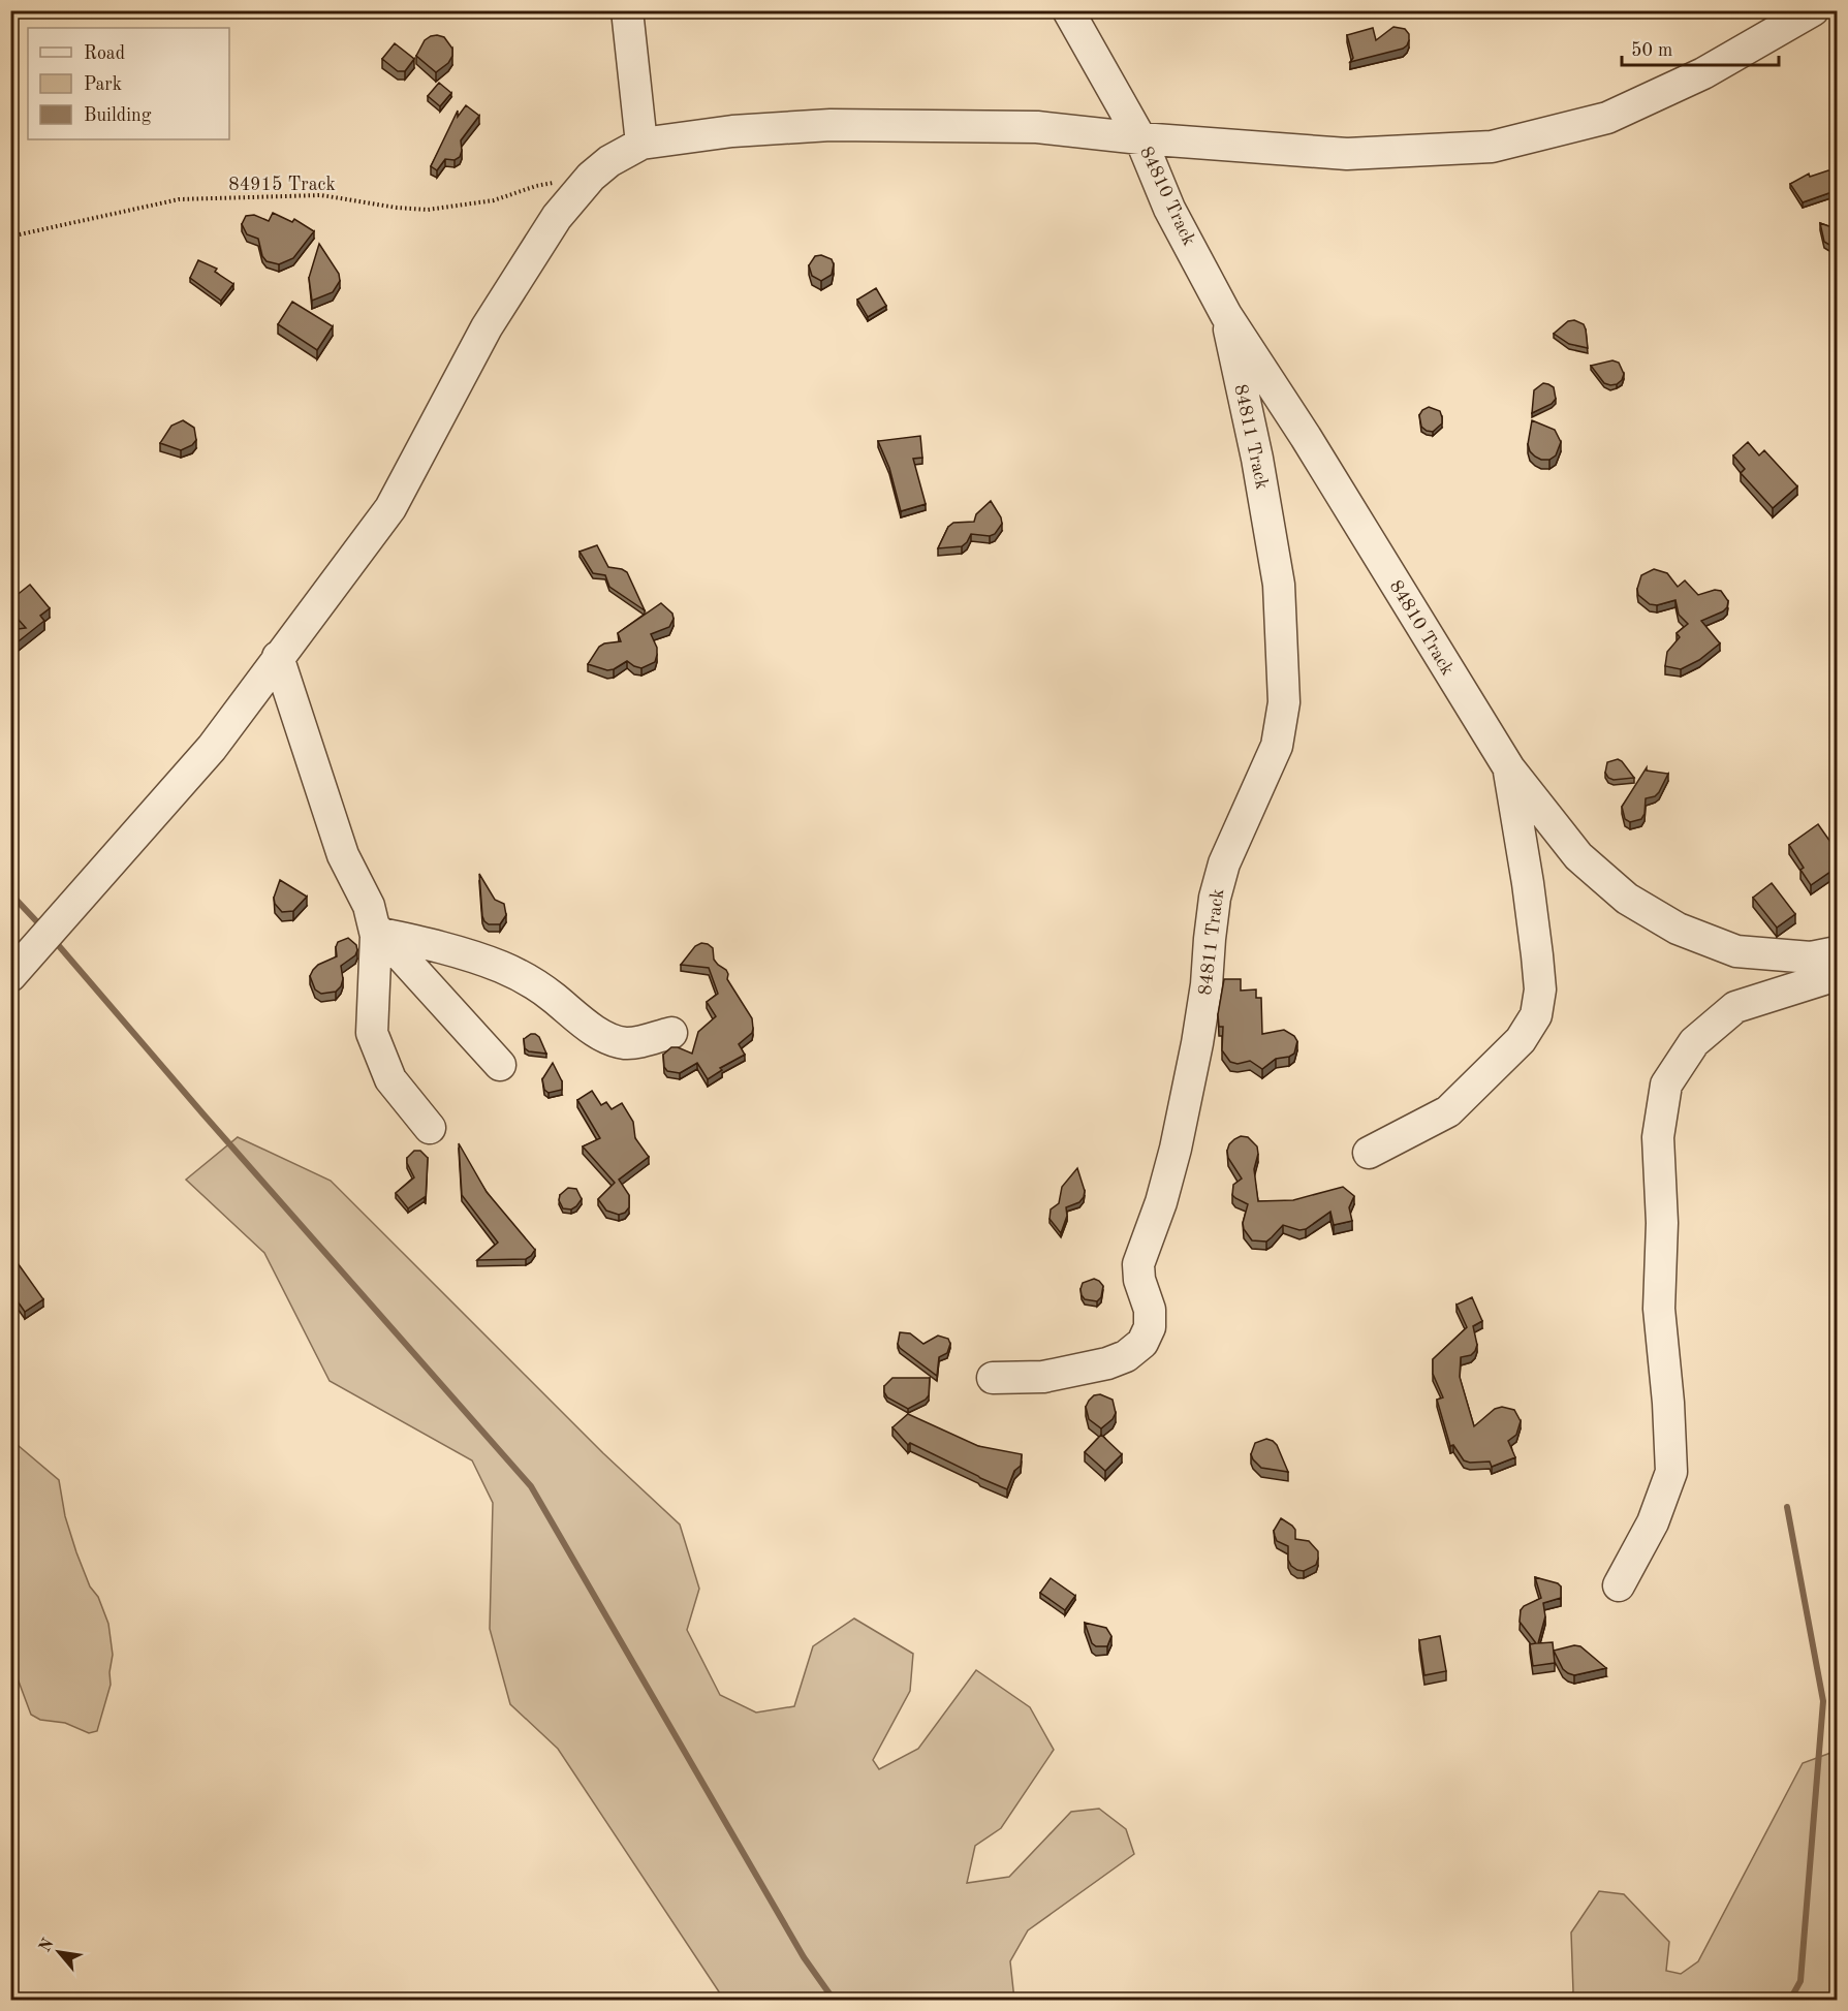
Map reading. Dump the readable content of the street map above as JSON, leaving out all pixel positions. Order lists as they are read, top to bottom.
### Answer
{
  "streets": {
    "street": ["84810 Track", "84811 Track"],
    "path": ["84915 Track"]
  },
  "crossings": [
    ["84810 Track", "84811 Track"]
  ],
  "legend": ["Road", "Park", "Building"],
  "scale_bar": "50 m",
  "north": "top left"
}
